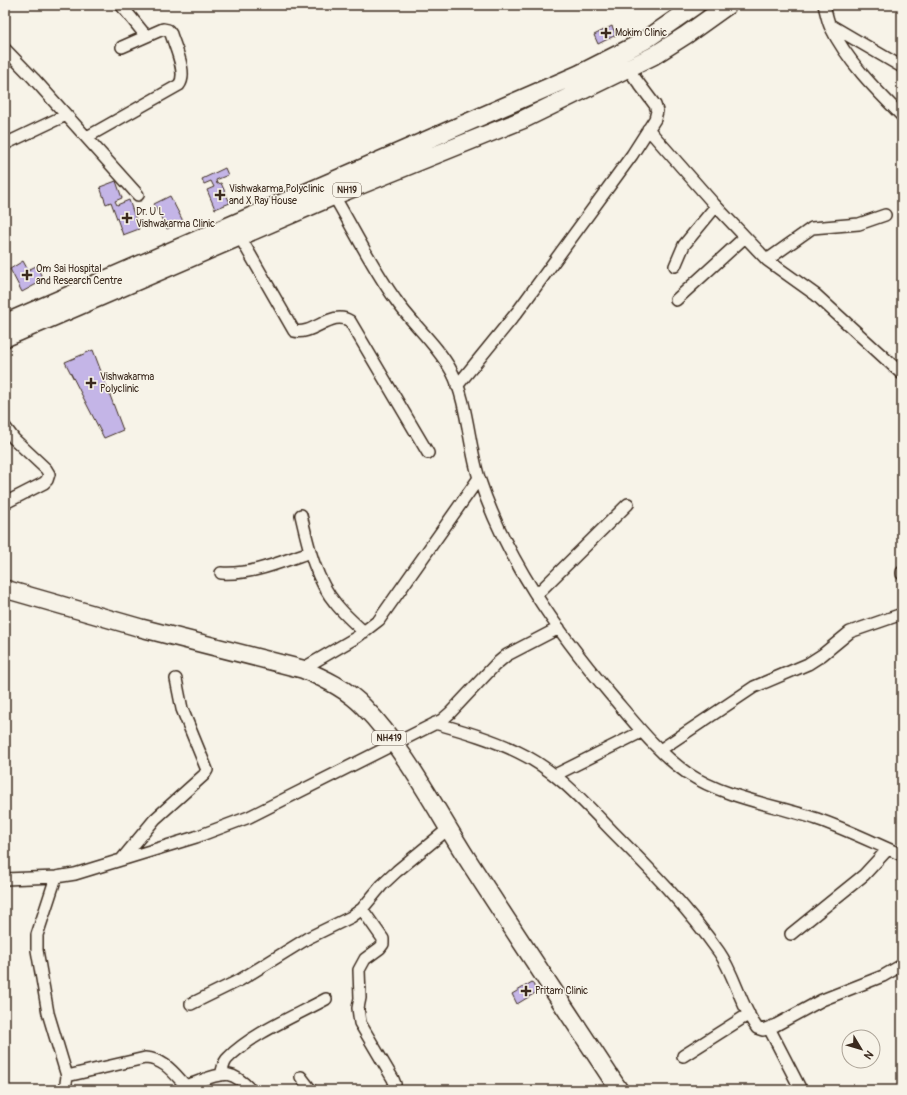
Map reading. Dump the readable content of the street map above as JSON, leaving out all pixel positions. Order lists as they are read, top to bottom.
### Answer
{
  "streets": {
    "highway": ["NH19", "NH419"]
  },
  "places": {
    "health": [
      "Mokim Clinic",
      "Vishwakarma Polyclinic and X Ray House",
      "Dr. U L Vishwakarma Clinic",
      "Om Sai Hospital and Research Centre",
      "Vishwakarma Polyclinic",
      "Pritam Clinic"
    ]
  },
  "north": "bottom right"
}
